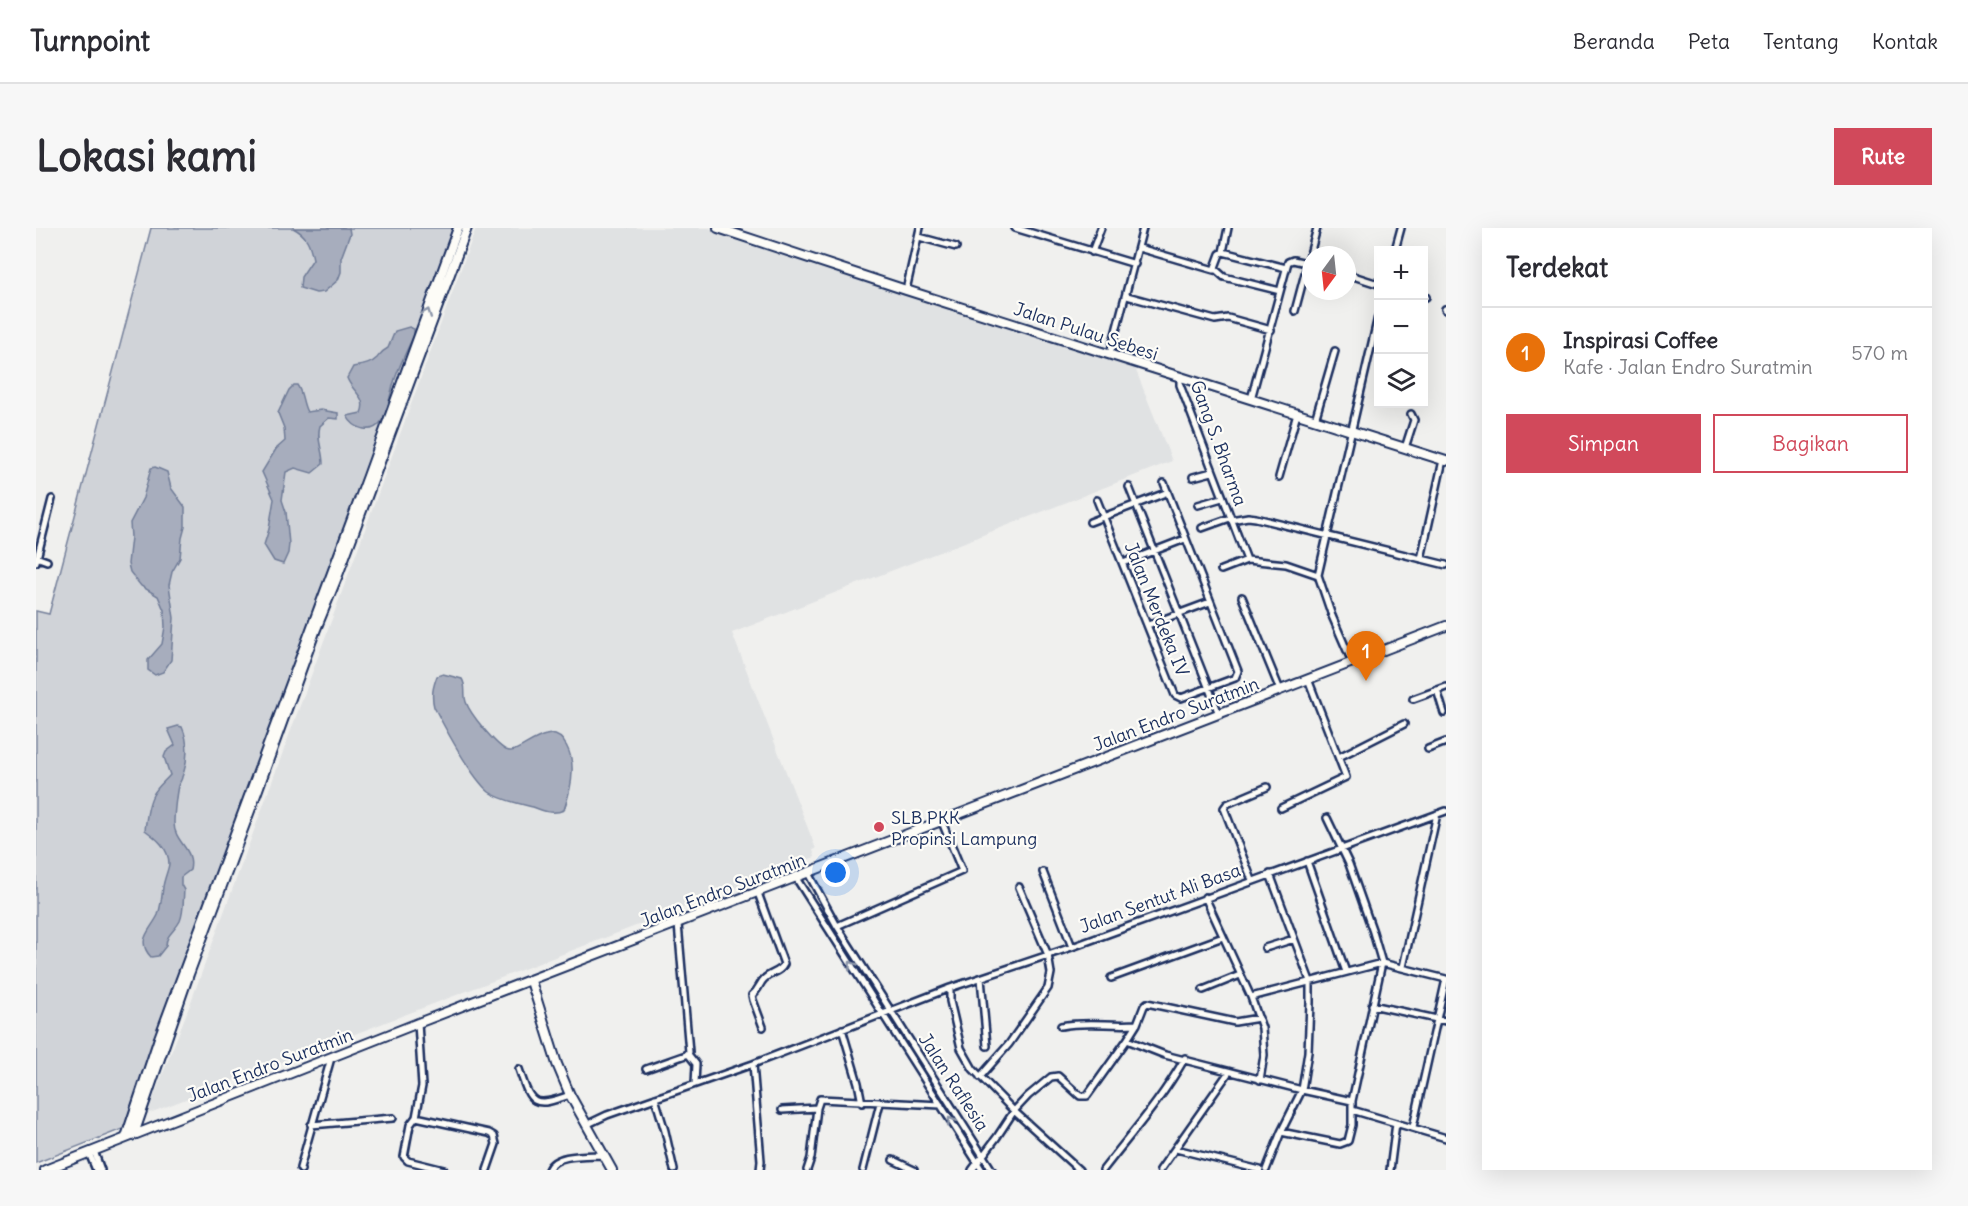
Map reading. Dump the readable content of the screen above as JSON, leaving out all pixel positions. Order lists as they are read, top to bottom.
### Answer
{
  "streets": {
    "street": [
      "Jalan Pulau Sebesi",
      "Gang S. Bharma",
      "Jalan Merdeka IV",
      "Jalan Endro Suratmin",
      "Jalan Sentut Ali Basa",
      "Jalan Raflesia"
    ]
  },
  "crossings": [
    ["Jalan Pulau Sebesi", "Gang S. Bharma"],
    ["Jalan Endro Suratmin", "Jalan Raflesia"],
    ["Jalan Sentut Ali Basa", "Jalan Raflesia"]
  ],
  "places": ["SLB PKK Propinsi Lampung"],
  "north": "bottom",
  "page": {
    "header": "Turnpoint",
    "nav": [
      "Beranda",
      "Peta",
      "Tentang",
      "Kontak"
    ],
    "buttons": [
      "Rute",
      ["Simpan", "Bagikan"]
    ],
    "title": "Lokasi kami",
    "heading": "Terdekat",
    "map_buttons": ["+", "−"],
    "list": [
      {
        "mark": "1",
        "name": "Inspirasi Coffee",
        "note": "Kafe · Jalan Endro Suratmin",
        "value": "570 m"
      }
    ],
    "pins": "1"
  }
}
